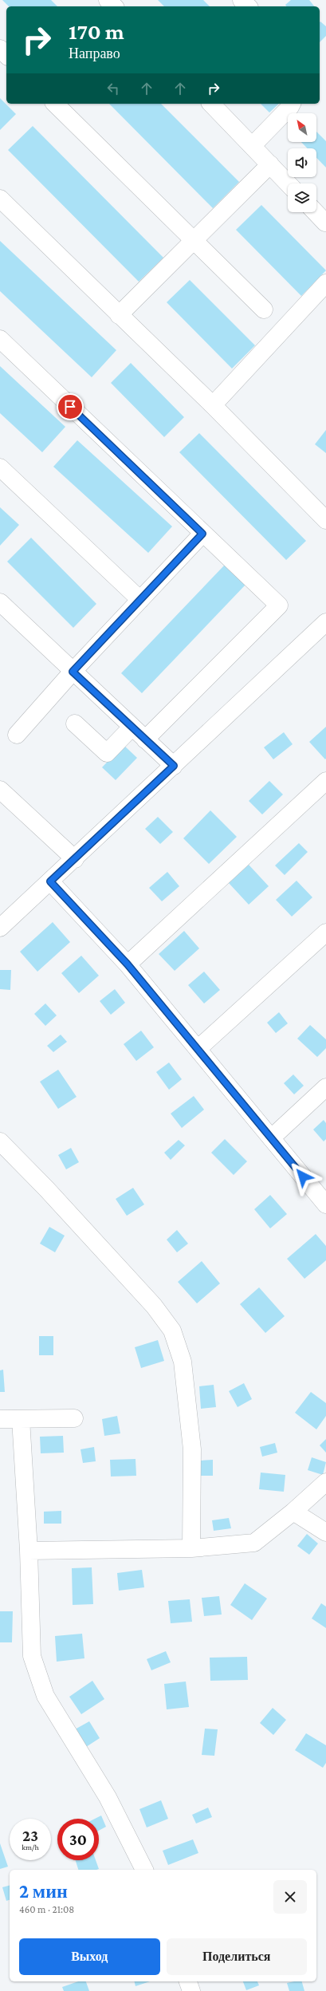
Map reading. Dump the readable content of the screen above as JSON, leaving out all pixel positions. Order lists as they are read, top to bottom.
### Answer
{
  "north": "top left",
  "page": {
    "turn": ["170 m", "Направо"],
    "speed": "23 km/h",
    "limit": "30",
    "heading": ["2 мин", "460 m · 21:08"],
    "buttons": ["Выход", "Поделиться"]
  }
}
